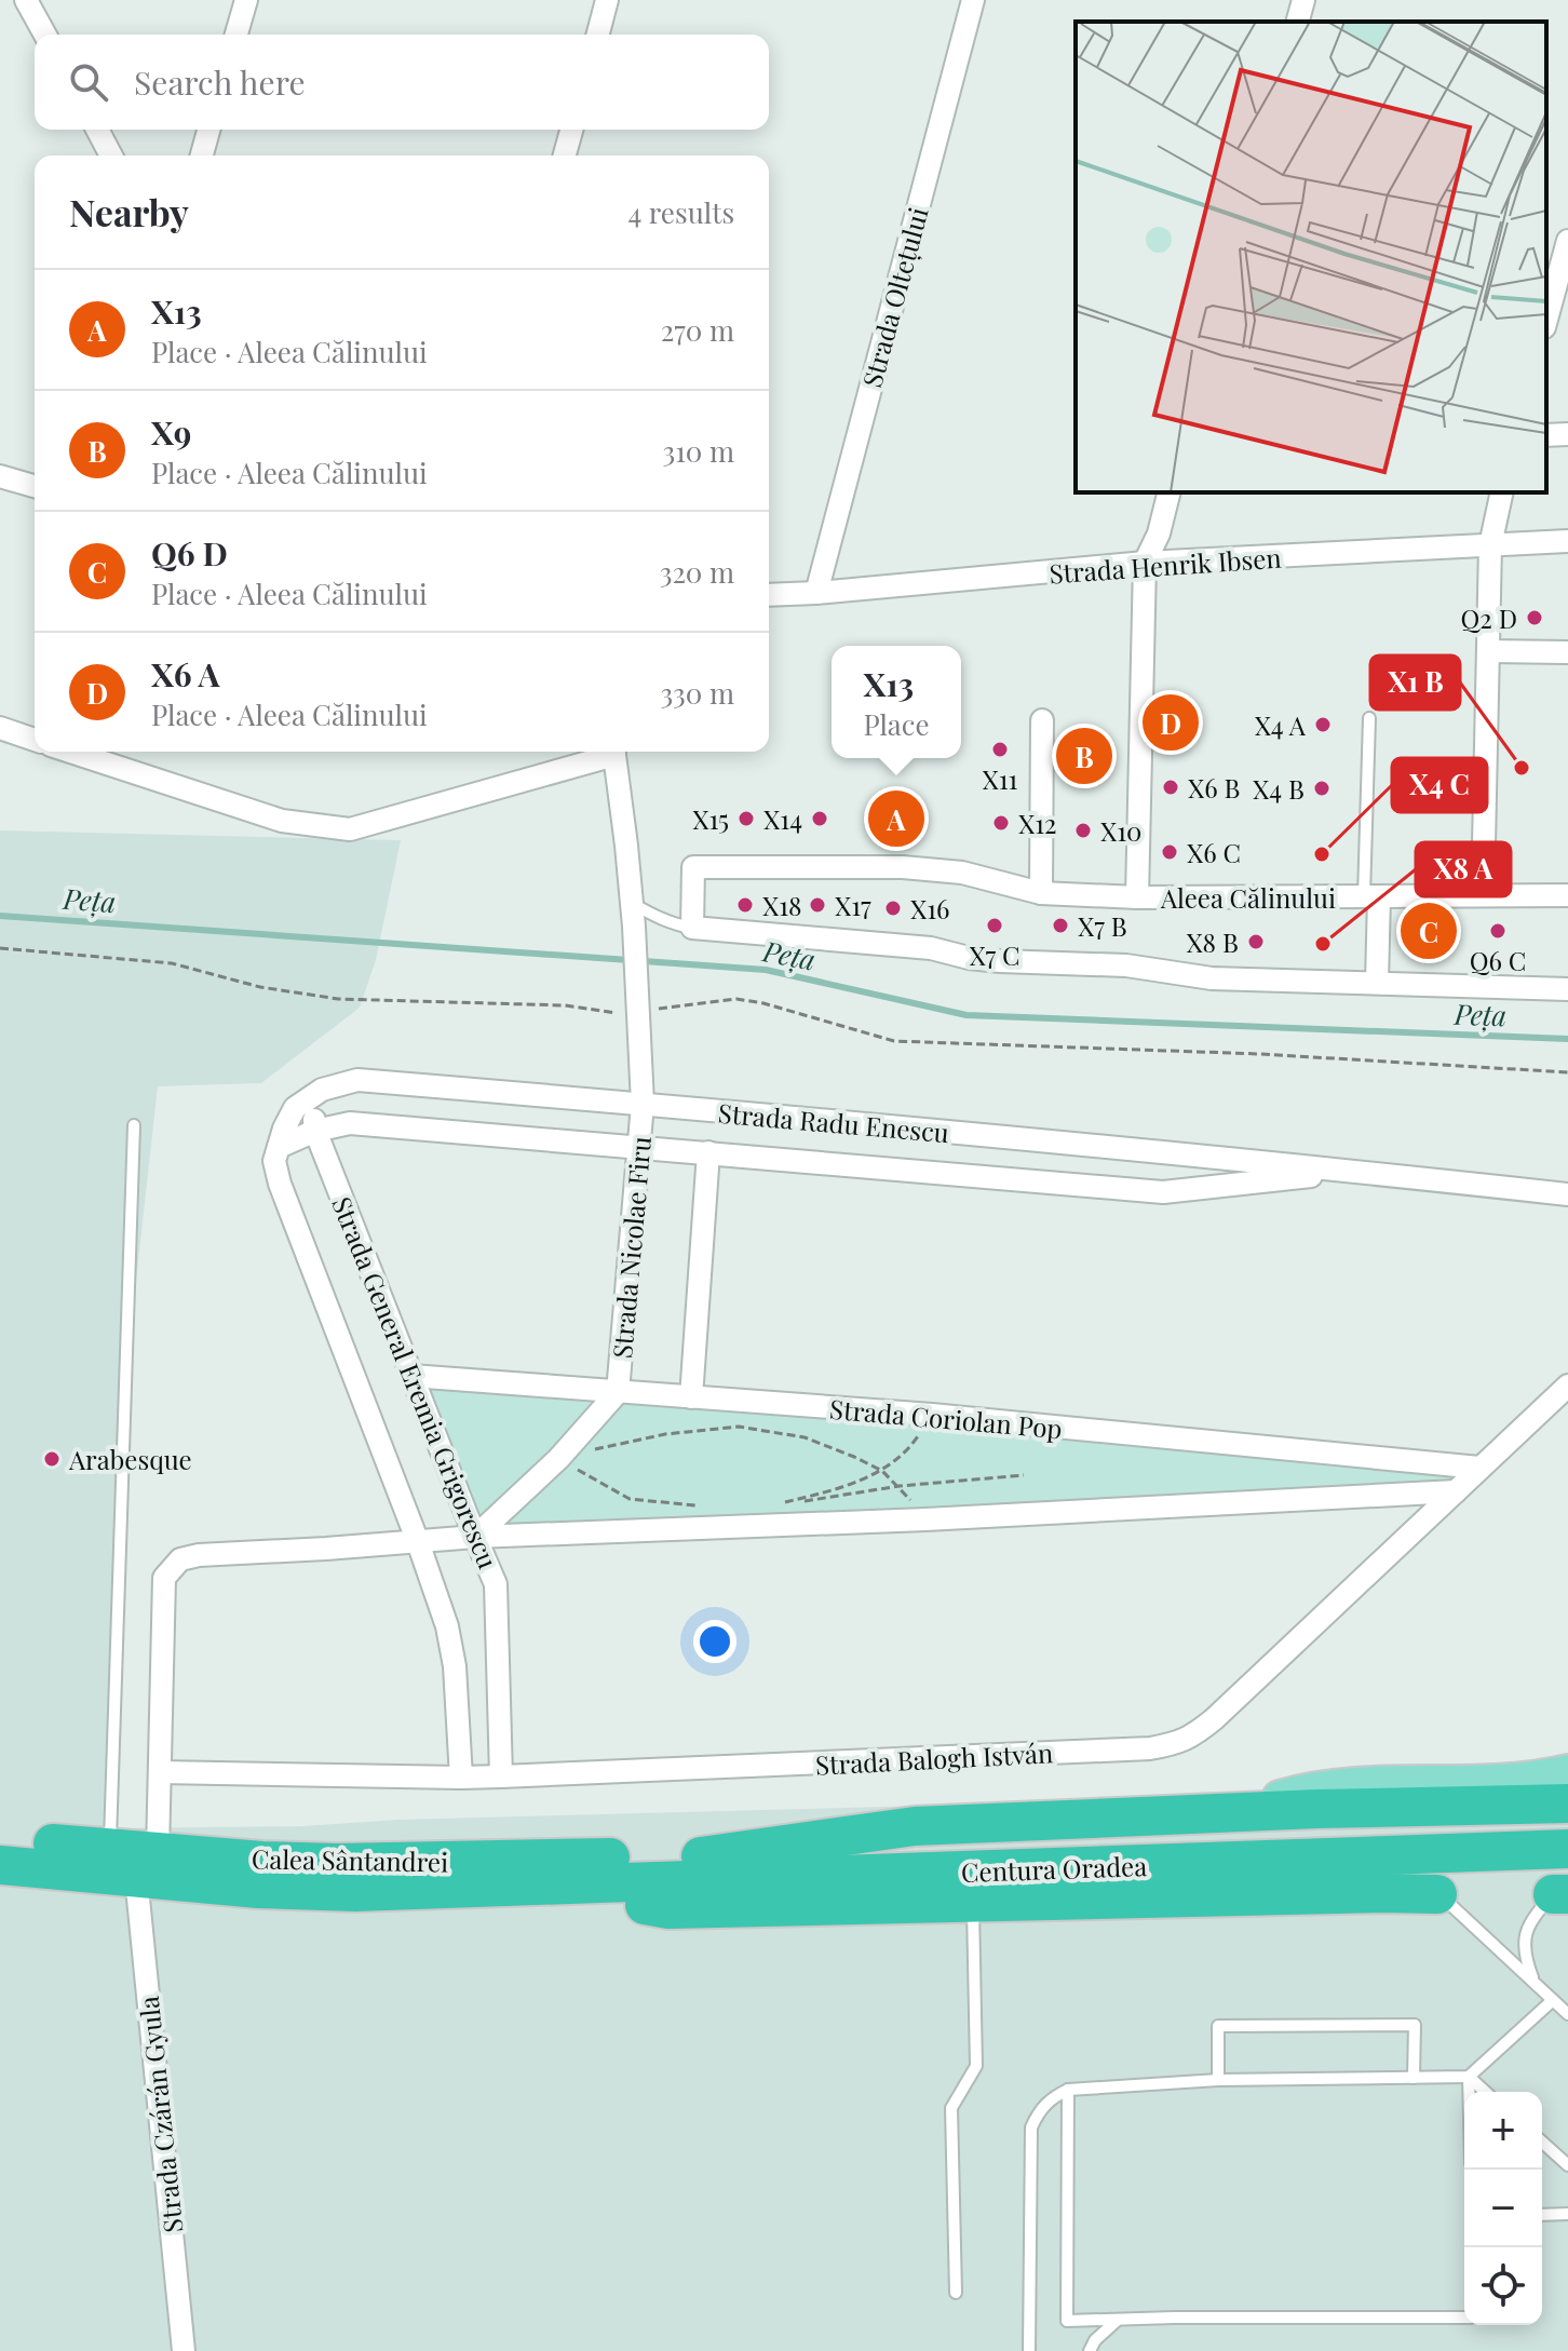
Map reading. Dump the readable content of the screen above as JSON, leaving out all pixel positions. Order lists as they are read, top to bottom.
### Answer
{
  "streets": {
    "highway": ["Calea Sântandrei", "Centura Oradea"],
    "street": [
      "Strada Oltețului",
      "Strada Henrik Ibsen",
      "Aleea Călinului",
      "Strada Radu Enescu",
      "Strada Nicolae Firu",
      "Strada General Eremia Grigorescu",
      "Strada Coriolan Pop",
      "Strada Balogh István",
      "Strada Czárán Gyula"
    ]
  },
  "crossings": [
    ["Strada Oltețului", "Strada Henrik Ibsen"],
    ["Strada Henrik Ibsen", "Aleea Călinului"],
    ["Strada Radu Enescu", "Strada Nicolae Firu"],
    ["Strada Radu Enescu", "Strada General Eremia Grigorescu"],
    ["Strada Nicolae Firu", "Strada Coriolan Pop"],
    ["Strada General Eremia Grigorescu", "Strada Coriolan Pop"],
    ["Strada General Eremia Grigorescu", "Strada Balogh István"],
    ["Strada Coriolan Pop", "Strada Balogh István"],
    ["Strada Balogh István", "Strada Czárán Gyula"],
    ["Calea Sântandrei", "Centura Oradea"],
    ["Calea Sântandrei", "Strada Czárán Gyula"]
  ],
  "water": ["Peța"],
  "places": [
    "Q2 D",
    "X4 A",
    "X11",
    "X1 B",
    "X6 B",
    "X4 B",
    "X15",
    "X14",
    "X12",
    "X10",
    "X6 C",
    "X4 C",
    "X18",
    "X17",
    "X16",
    "X7 C",
    "X7 B",
    "Q6 C",
    "X8 B",
    "X8 A",
    "Arabesque"
  ],
  "page": {
    "search": "Search here",
    "heading": ["Nearby", "4 results"],
    "list": [
      {
        "mark": "A",
        "name": "X13",
        "note": "Place · Aleea Călinului",
        "value": "270 m"
      },
      {
        "mark": "B",
        "name": "X9",
        "note": "Place · Aleea Călinului",
        "value": "310 m"
      },
      {
        "mark": "C",
        "name": "Q6 D",
        "note": "Place · Aleea Călinului",
        "value": "320 m"
      },
      {
        "mark": "D",
        "name": "X6 A",
        "note": "Place · Aleea Călinului",
        "value": "330 m"
      }
    ],
    "popup": ["X13", "Place"],
    "pins": [
      "D",
      "B",
      "A",
      "C"
    ],
    "map_buttons": ["+", "−"]
  }
}
